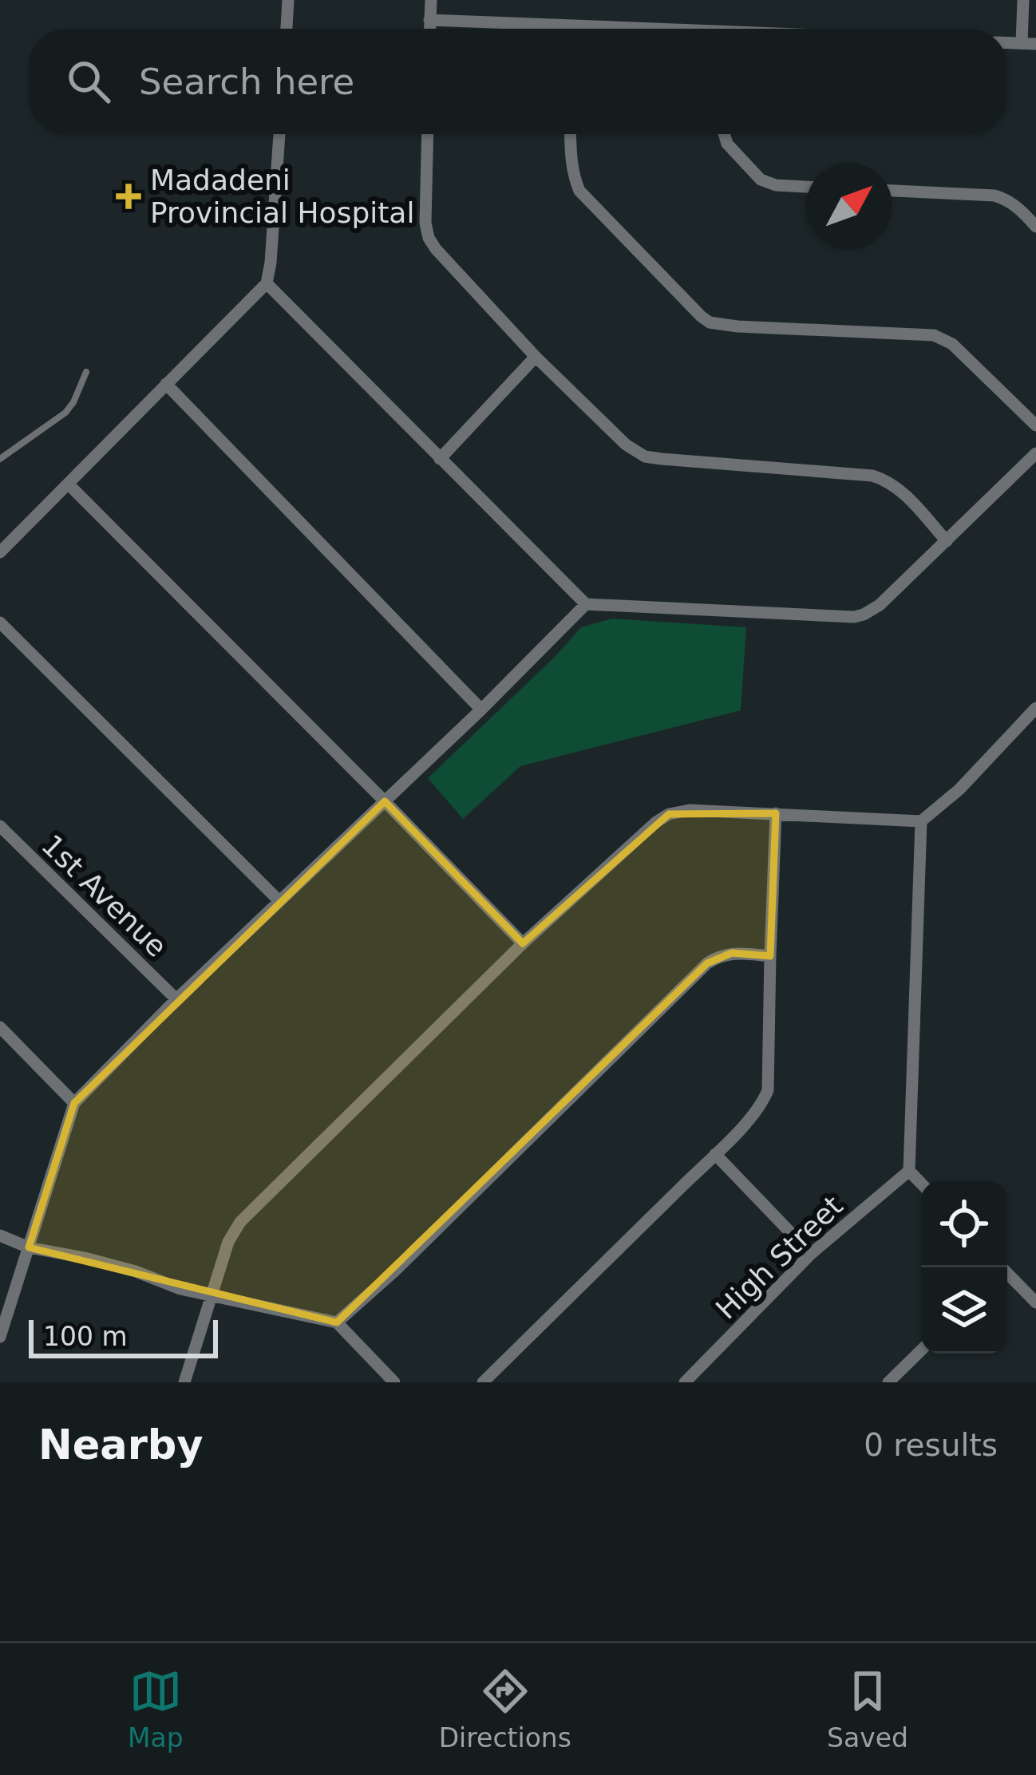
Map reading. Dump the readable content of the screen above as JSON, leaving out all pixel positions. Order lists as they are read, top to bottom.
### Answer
{
  "streets": {
    "street": ["1st Avenue", "High Street"]
  },
  "places": {
    "health": ["Madadeni Provincial Hospital"]
  },
  "scale_bar": "100 m",
  "north": "top right",
  "page": {
    "search": "Search here",
    "scale": "100 m",
    "heading": ["Nearby", "0 results"],
    "nav": ["Map", "Directions", "Saved"]
  }
}
